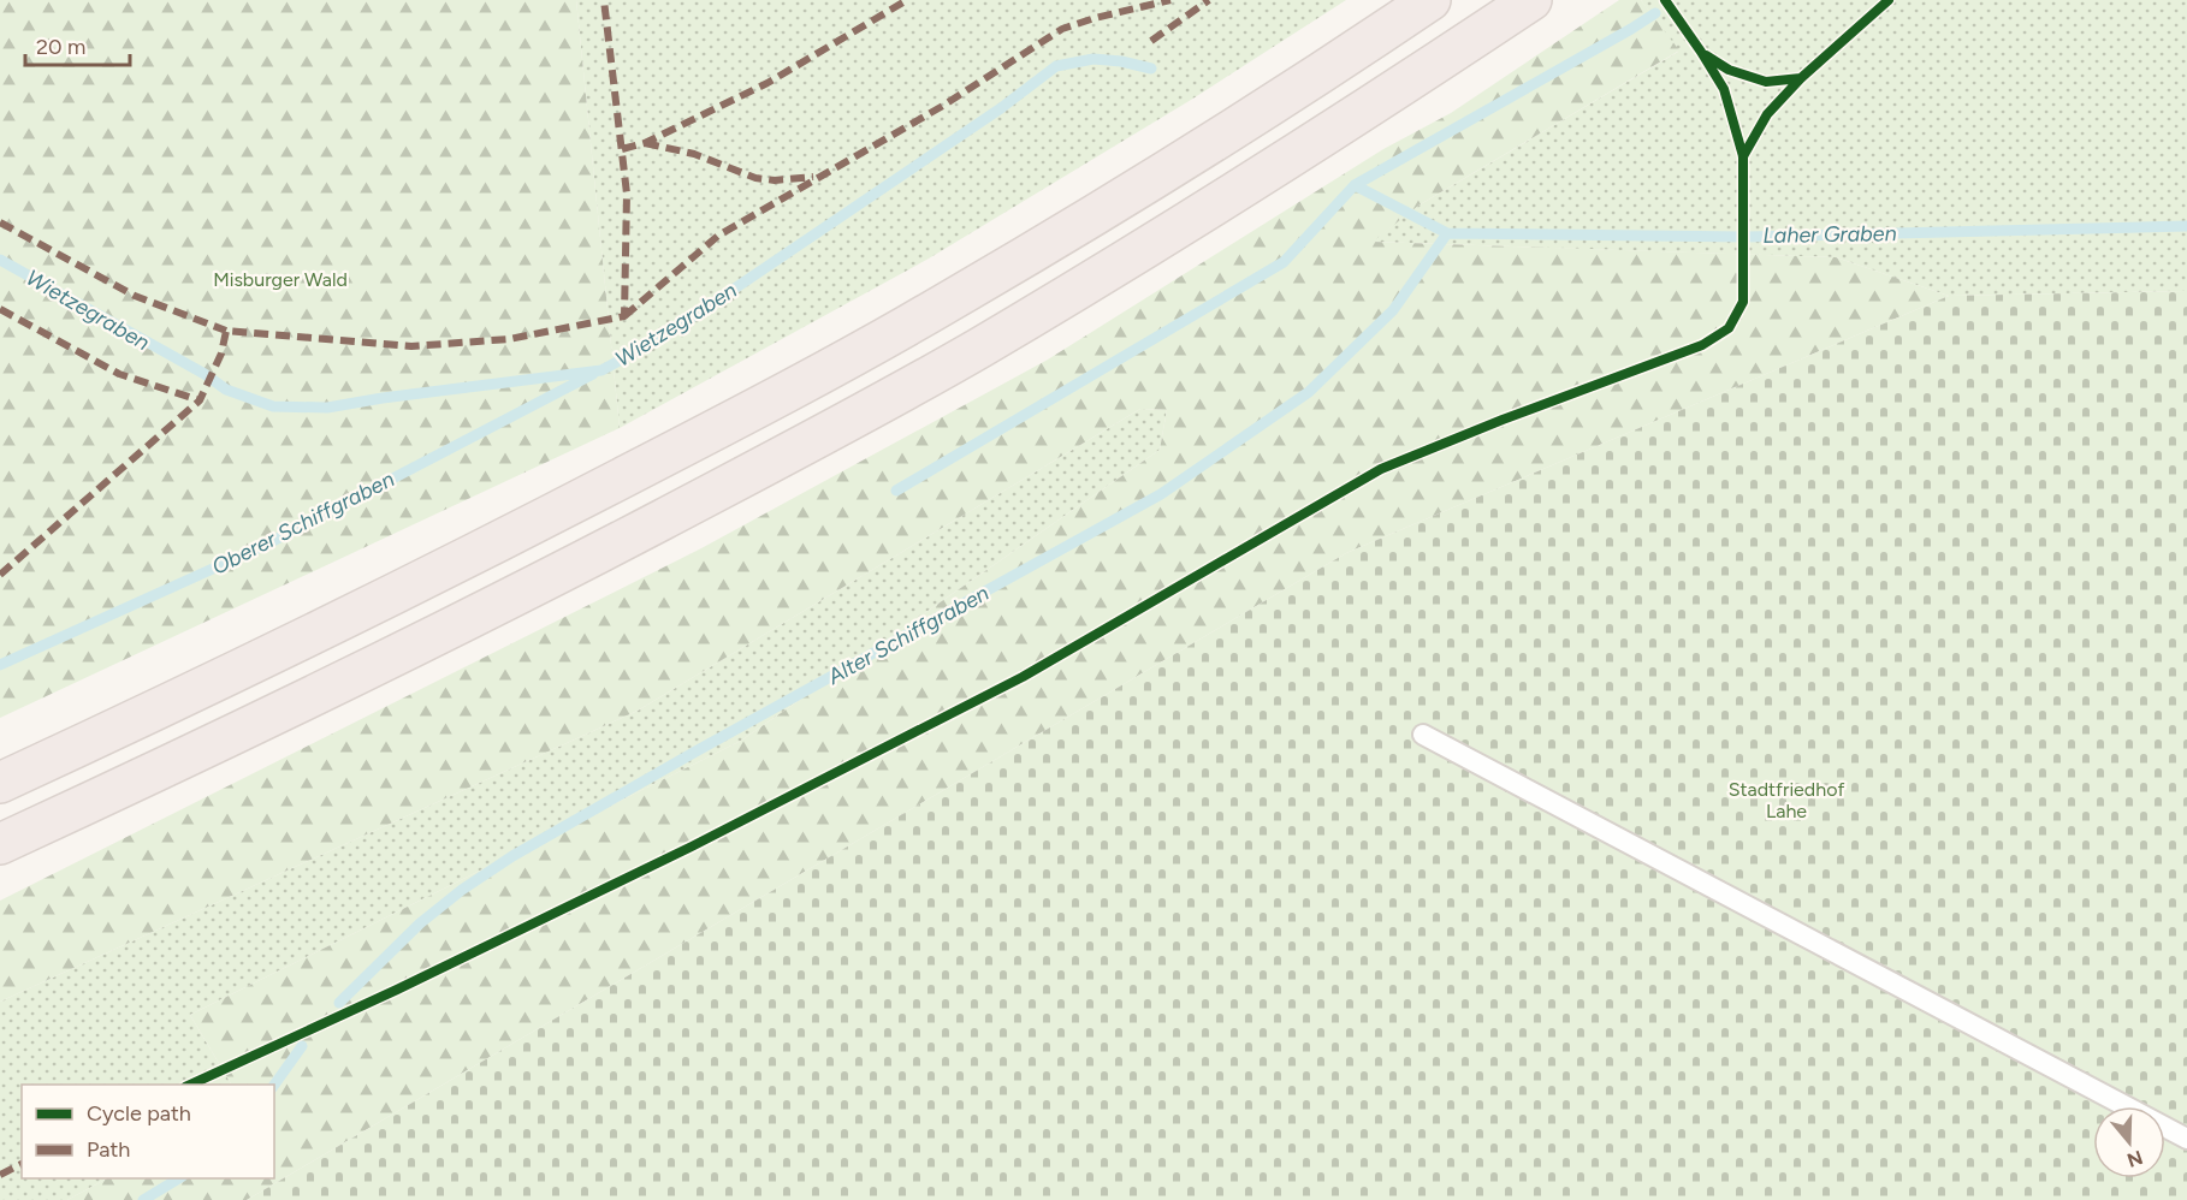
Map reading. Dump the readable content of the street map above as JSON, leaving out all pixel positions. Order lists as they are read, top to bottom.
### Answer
{
  "water": [
    "Laher Graben",
    "Wietzegraben",
    "Oberer Schiffgraben",
    "Alter Schiffgraben"
  ],
  "parks": ["Misburger Wald", "Stadtfriedhof Lahe"],
  "legend": ["Cycle path", "Path"],
  "scale_bar": "20 m",
  "north": "bottom"
}
